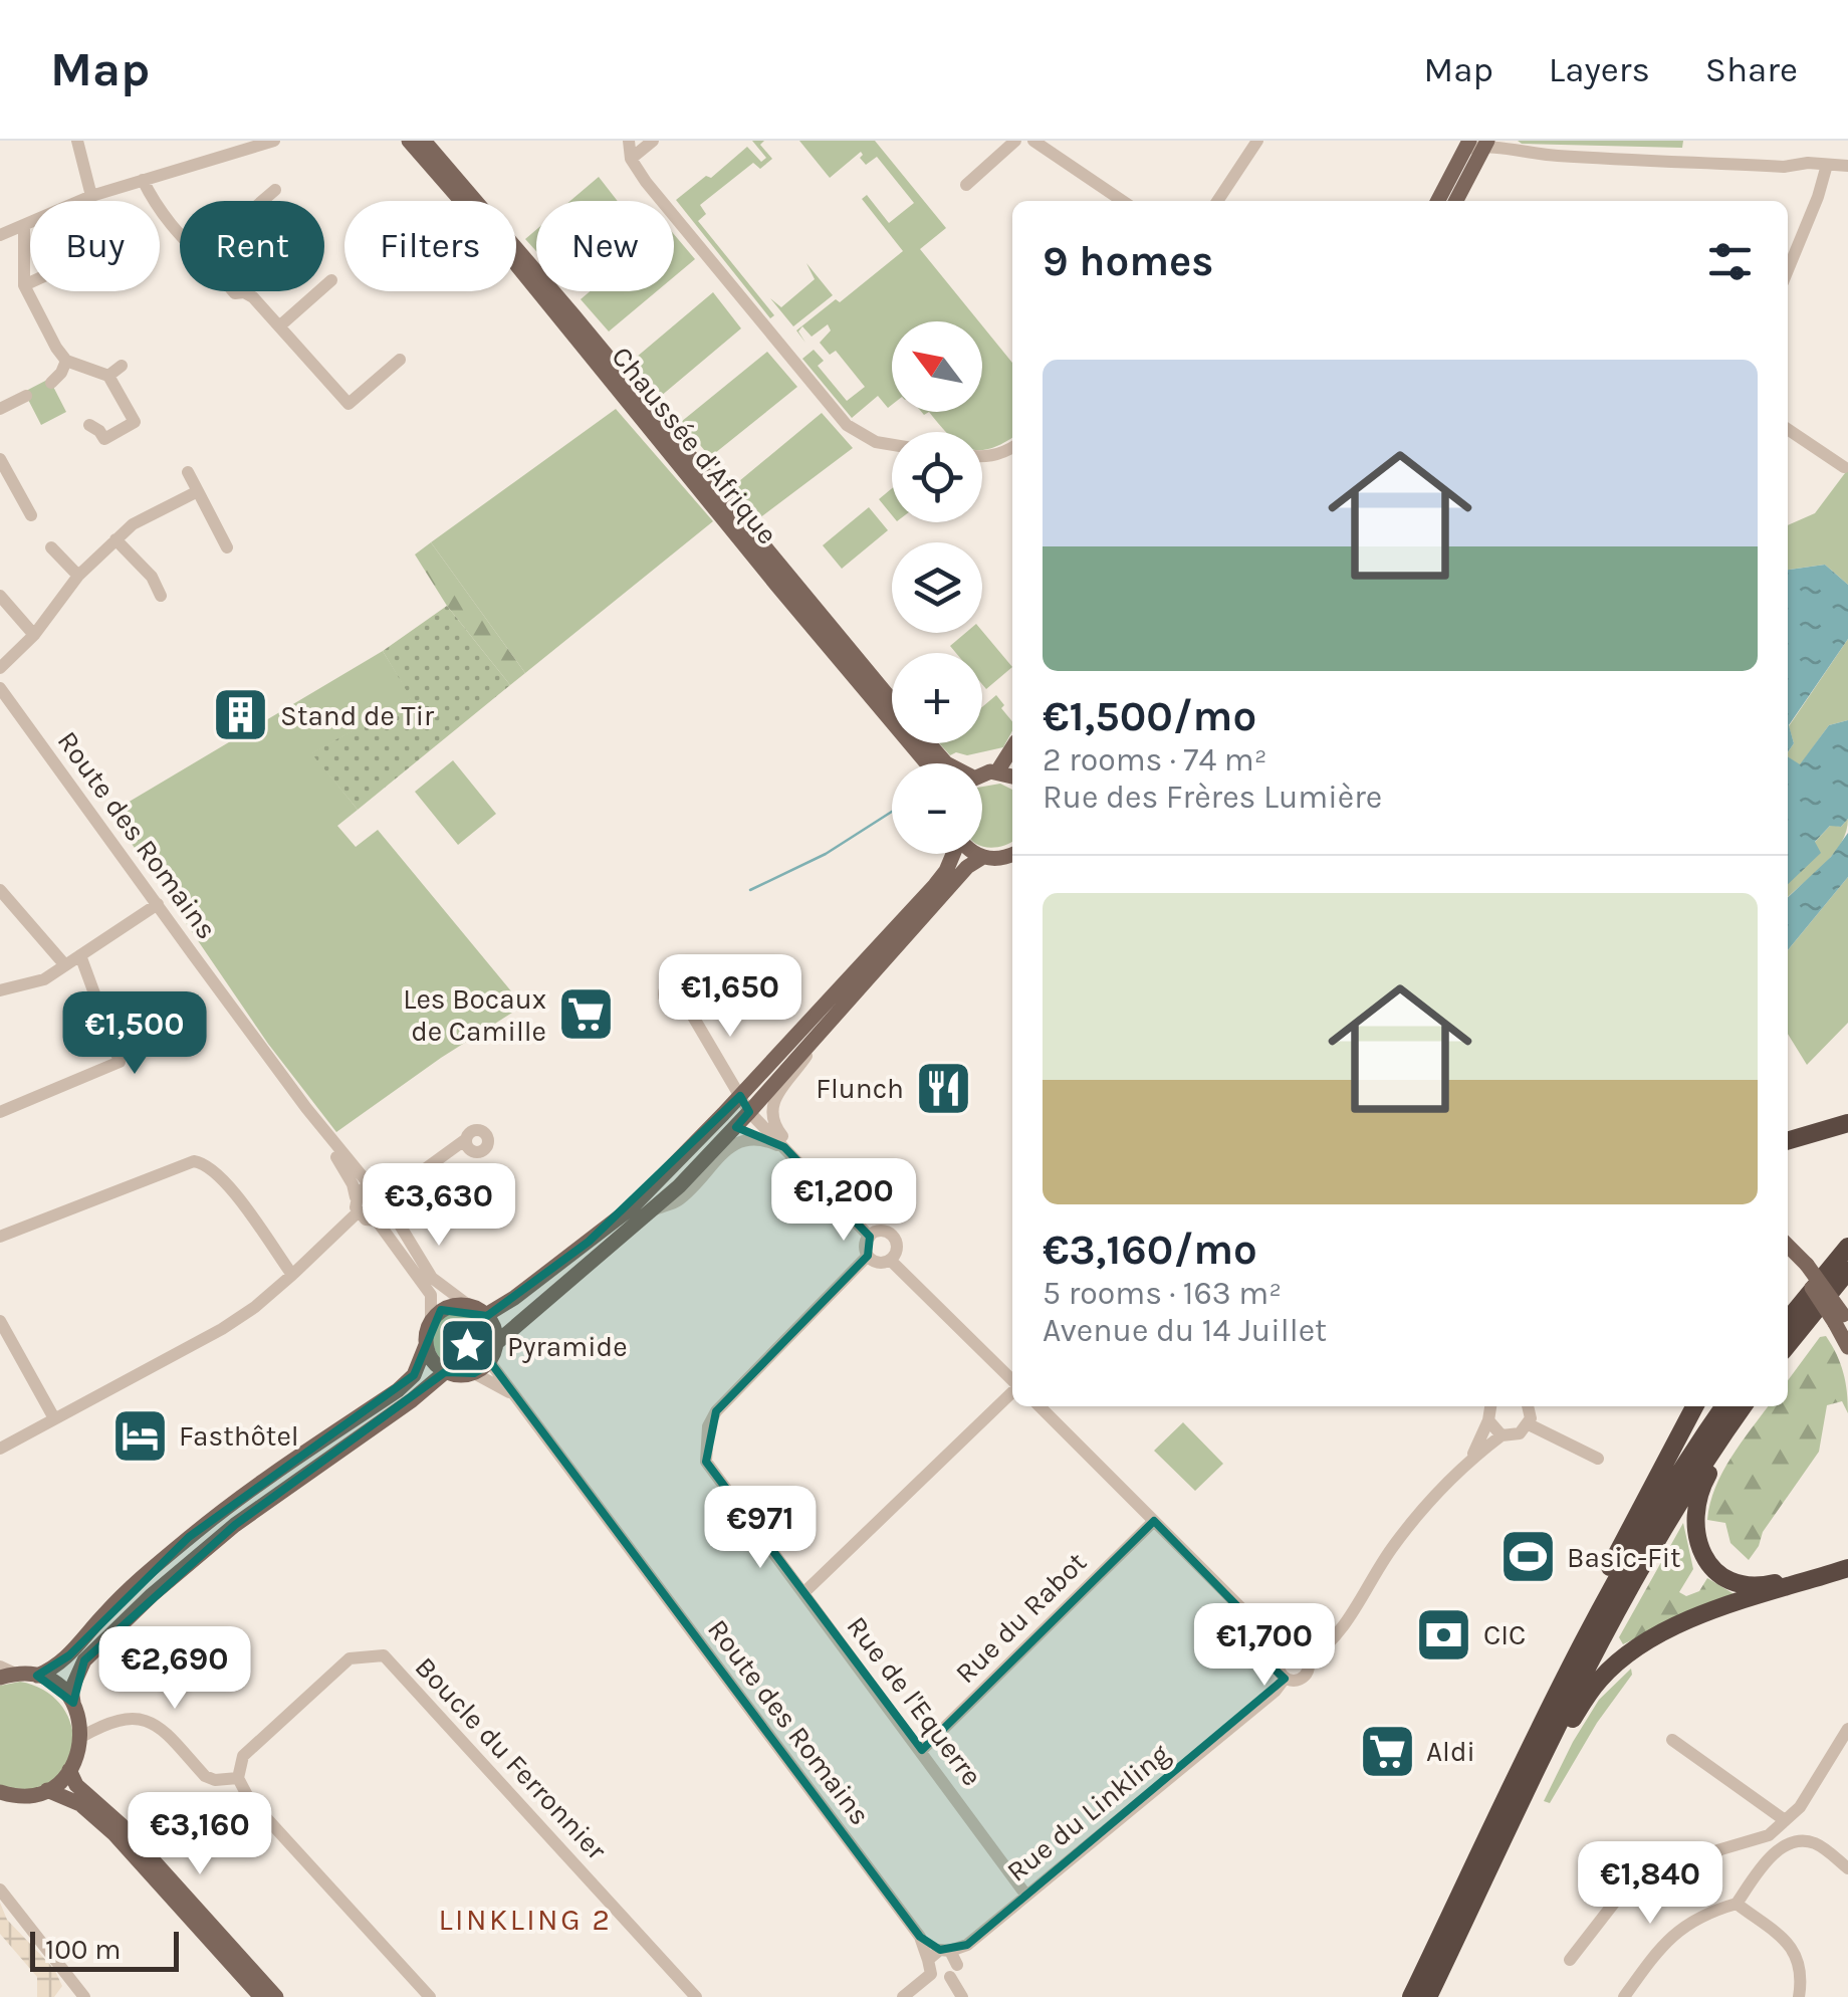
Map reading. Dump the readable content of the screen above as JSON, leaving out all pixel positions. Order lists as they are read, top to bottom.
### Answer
{
  "streets": {
    "main road": ["Chaussée d'Afrique"],
    "street": [
      "Route des Romains",
      "Rue du Rabot",
      "Rue de l'Equerre",
      "Boucle du Ferronnier",
      "Rue du Linkling"
    ]
  },
  "crossings": [
    ["Route des Romains", "Rue du Linkling"],
    ["Rue du Rabot", "Rue de l'Equerre"],
    ["Rue de l'Equerre", "Rue du Linkling"]
  ],
  "districts": ["LINKLING 2"],
  "places": {
    "building": ["Stand de Tir"],
    "supermarket": ["Les Bocaux de Camille", "Aldi"],
    "restaurant": ["Flunch"],
    "place": ["Pyramide"],
    "hotel": ["Fasthôtel"],
    "sports": ["Basic-Fit"],
    "bank": ["CIC"]
  },
  "scale_bar": "100 m",
  "north": "top left",
  "page": {
    "header": "Map",
    "nav": ["Map", "Layers", "Share"],
    "chip": [
      "Buy",
      "Rent",
      "Filters",
      "New"
    ],
    "heading": "9 homes",
    "map_buttons": ["+", "−"],
    "list": [
      {
        "name": "€1,500/mo",
        "note": "2 rooms · 74 m² · Rue des Frères Lumière"
      },
      {
        "name": "€3,160/mo",
        "note": "5 rooms · 163 m² · Avenue du 14 Juillet"
      }
    ],
    "price": [
      "€1,650",
      "€1,500",
      "€1,200",
      "€3,630",
      "€971",
      "€1,700",
      "€2,690",
      "€3,160",
      "€1,840"
    ],
    "scale": "100 m"
  }
}
